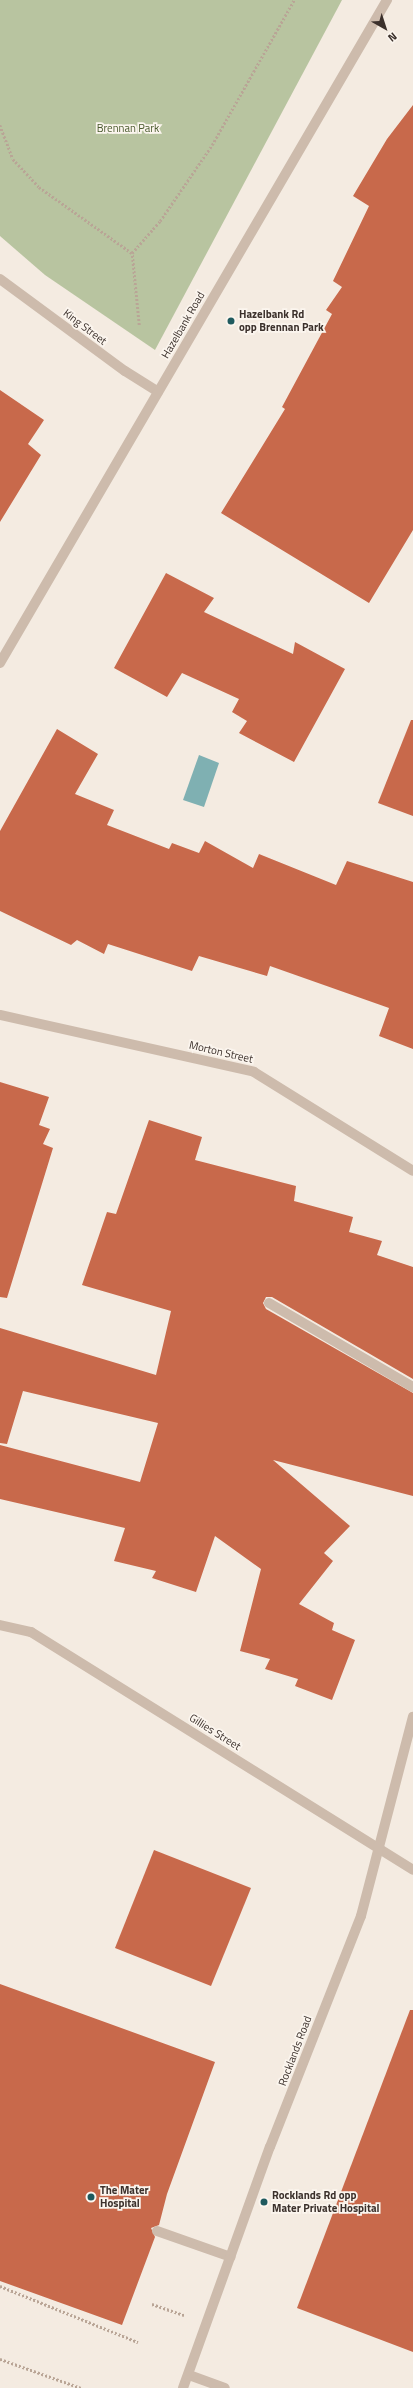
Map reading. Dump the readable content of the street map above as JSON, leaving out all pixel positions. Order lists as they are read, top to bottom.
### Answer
{
  "streets": {
    "street": [
      "Hazelbank Road",
      "King Street",
      "Morton Street",
      "Gillies Street",
      "Rocklands Road"
    ]
  },
  "crossings": [
    ["Hazelbank Road", "King Street"],
    ["Gillies Street", "Rocklands Road"]
  ],
  "parks": ["Brennan Park"],
  "places": ["Hazelbank Rd opp Brennan Park", "The Mater Hospital", "Rocklands Rd opp Mater Private Hospital"],
  "north": "bottom right"
}
